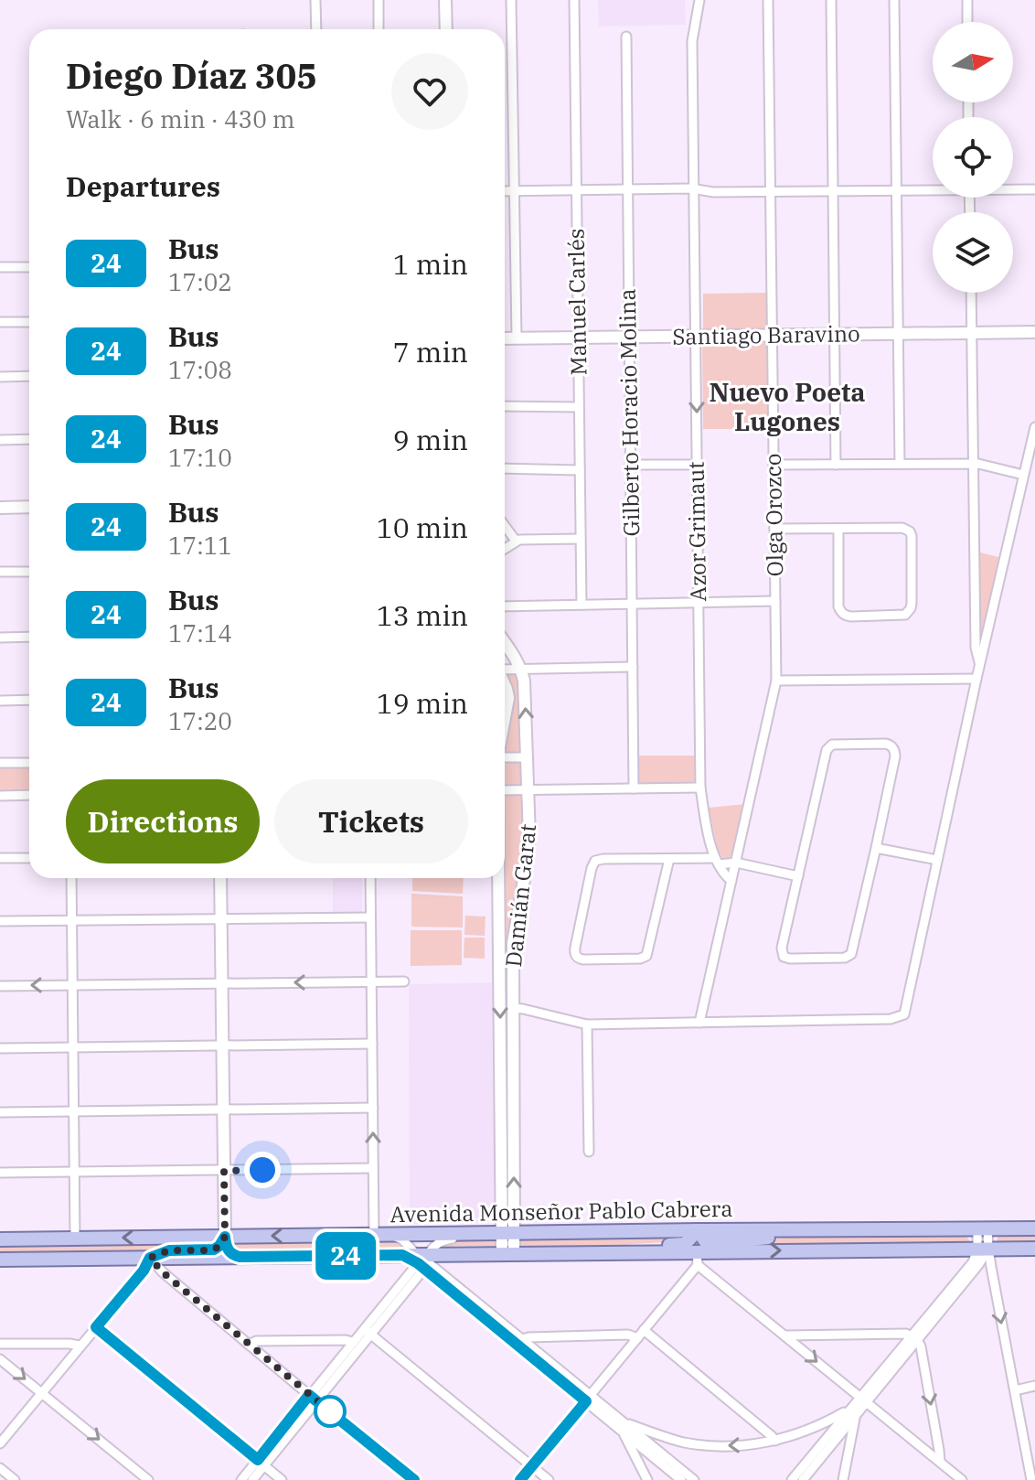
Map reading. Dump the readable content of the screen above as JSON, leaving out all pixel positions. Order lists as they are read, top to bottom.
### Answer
{
  "streets": {
    "main road": ["Santiago Baravino", "Damián Garat", "Avenida Monseñor Pablo Cabrera"],
    "street": [
      "Manuel Carlés",
      "Gilberto Horacio Molina",
      "Olga Orozco",
      "Azor Grimaut"
    ]
  },
  "crossings": [
    ["Manuel Carlés", "Santiago Baravino"],
    ["Santiago Baravino", "Gilberto Horacio Molina"],
    ["Santiago Baravino", "Olga Orozco"],
    ["Santiago Baravino", "Azor Grimaut"],
    ["Olga Orozco", "Azor Grimaut"],
    ["Damián Garat", "Avenida Monseñor Pablo Cabrera"]
  ],
  "districts": ["Nuevo Poeta Lugones"],
  "lines": ["bus line 24"],
  "north": "right",
  "page": {
    "on_map": "24",
    "heading": [
      ["Diego Díaz 305", "Walk · 6 min · 430 m"],
      "Departures"
    ],
    "list": [
      {
        "mark": "24",
        "name": "Bus",
        "note": "17:02",
        "value": "1 min"
      },
      {
        "mark": "24",
        "name": "Bus",
        "note": "17:08",
        "value": "7 min"
      },
      {
        "mark": "24",
        "name": "Bus",
        "note": "17:10",
        "value": "9 min"
      },
      {
        "mark": "24",
        "name": "Bus",
        "note": "17:11",
        "value": "10 min"
      },
      {
        "mark": "24",
        "name": "Bus",
        "note": "17:14",
        "value": "13 min"
      },
      {
        "mark": "24",
        "name": "Bus",
        "note": "17:20",
        "value": "19 min"
      }
    ],
    "buttons": ["Directions", "Tickets"]
  }
}
